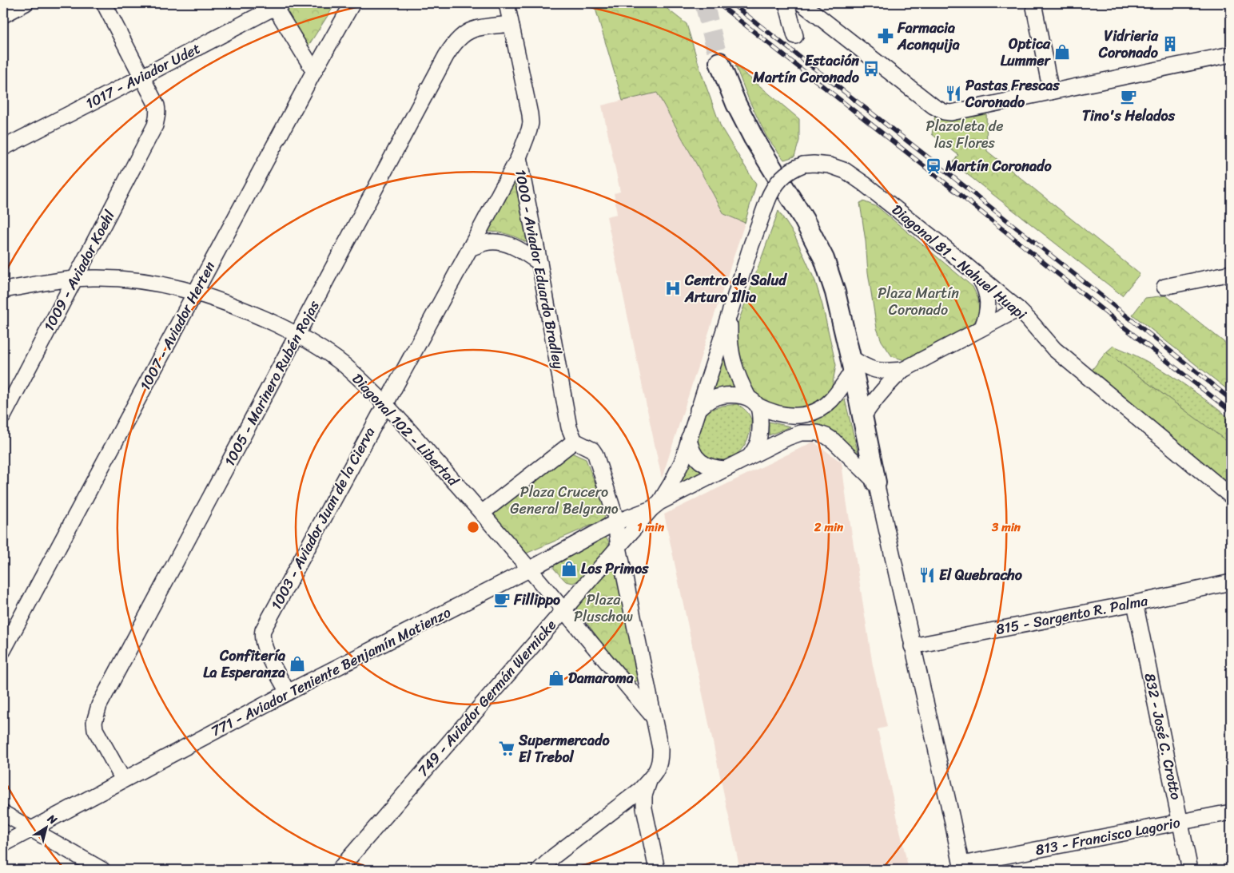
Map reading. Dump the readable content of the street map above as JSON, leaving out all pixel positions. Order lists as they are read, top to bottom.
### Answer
{
  "streets": {
    "street": [
      "1017 - Aviador Udet",
      "Diagonal 81 - Nahuel Huapi",
      "1000 - Aviador Eduardo Bradley",
      "1009 - Aviador Koehl",
      "1007 - Aviador Herten",
      "1005 - Marinero Rubén Rojas",
      "Diagonal 102 - Libertad",
      "1003 - Aviador Juan de la Cierva",
      "815 - Sargento R. Palma",
      "771 - Aviador Teniente Benjamín Matienzo",
      "749 - Aviador Germán Wernicke",
      "832 - José C. Crotto",
      "813 - Francisco Lagorio"
    ]
  },
  "crossings": [
    ["1017 - Aviador Udet", "1009 - Aviador Koehl"],
    ["Diagonal 81 - Nahuel Huapi", "771 - Aviador Teniente Benjamín Matienzo"],
    ["1000 - Aviador Eduardo Bradley", "1005 - Marinero Rubén Rojas"],
    ["1000 - Aviador Eduardo Bradley", "1003 - Aviador Juan de la Cierva"],
    ["1009 - Aviador Koehl", "Diagonal 102 - Libertad"],
    ["1007 - Aviador Herten", "Diagonal 102 - Libertad"],
    ["1005 - Marinero Rubén Rojas", "Diagonal 102 - Libertad"],
    ["1005 - Marinero Rubén Rojas", "771 - Aviador Teniente Benjamín Matienzo"],
    ["Diagonal 102 - Libertad", "1003 - Aviador Juan de la Cierva"],
    ["Diagonal 102 - Libertad", "771 - Aviador Teniente Benjamín Matienzo"],
    ["Diagonal 102 - Libertad", "749 - Aviador Germán Wernicke"],
    ["1003 - Aviador Juan de la Cierva", "771 - Aviador Teniente Benjamín Matienzo"],
    ["815 - Sargento R. Palma", "832 - José C. Crotto"],
    ["771 - Aviador Teniente Benjamín Matienzo", "749 - Aviador Germán Wernicke"],
    ["832 - José C. Crotto", "813 - Francisco Lagorio"]
  ],
  "parks": [
    "Plazoleta de las Flores",
    "Plaza Martín Coronado",
    "Plaza Crucero General Belgrano",
    "Plaza Pluschow"
  ],
  "places": {
    "pharmacy": ["Farmacia Aconquija"],
    "building": ["Vidrieria Coronado"],
    "shop": [
      "Optica Lummer",
      "Los Primos",
      "Confitería La Esperanza",
      "Damaroma"
    ],
    "bus stop": ["Estación Martín Coronado"],
    "restaurant": ["Pastas Frescas Coronado", "El Quebracho"],
    "cafe": ["Tino's Helados", "Fillippo"],
    "station": ["Martín Coronado"],
    "hospital": ["Centro de Salud Arturo Illia"],
    "supermarket": ["Supermercado El Trebol"]
  },
  "north": "top right",
  "rings": ["1 min", "2 min", "3 min"]
}
